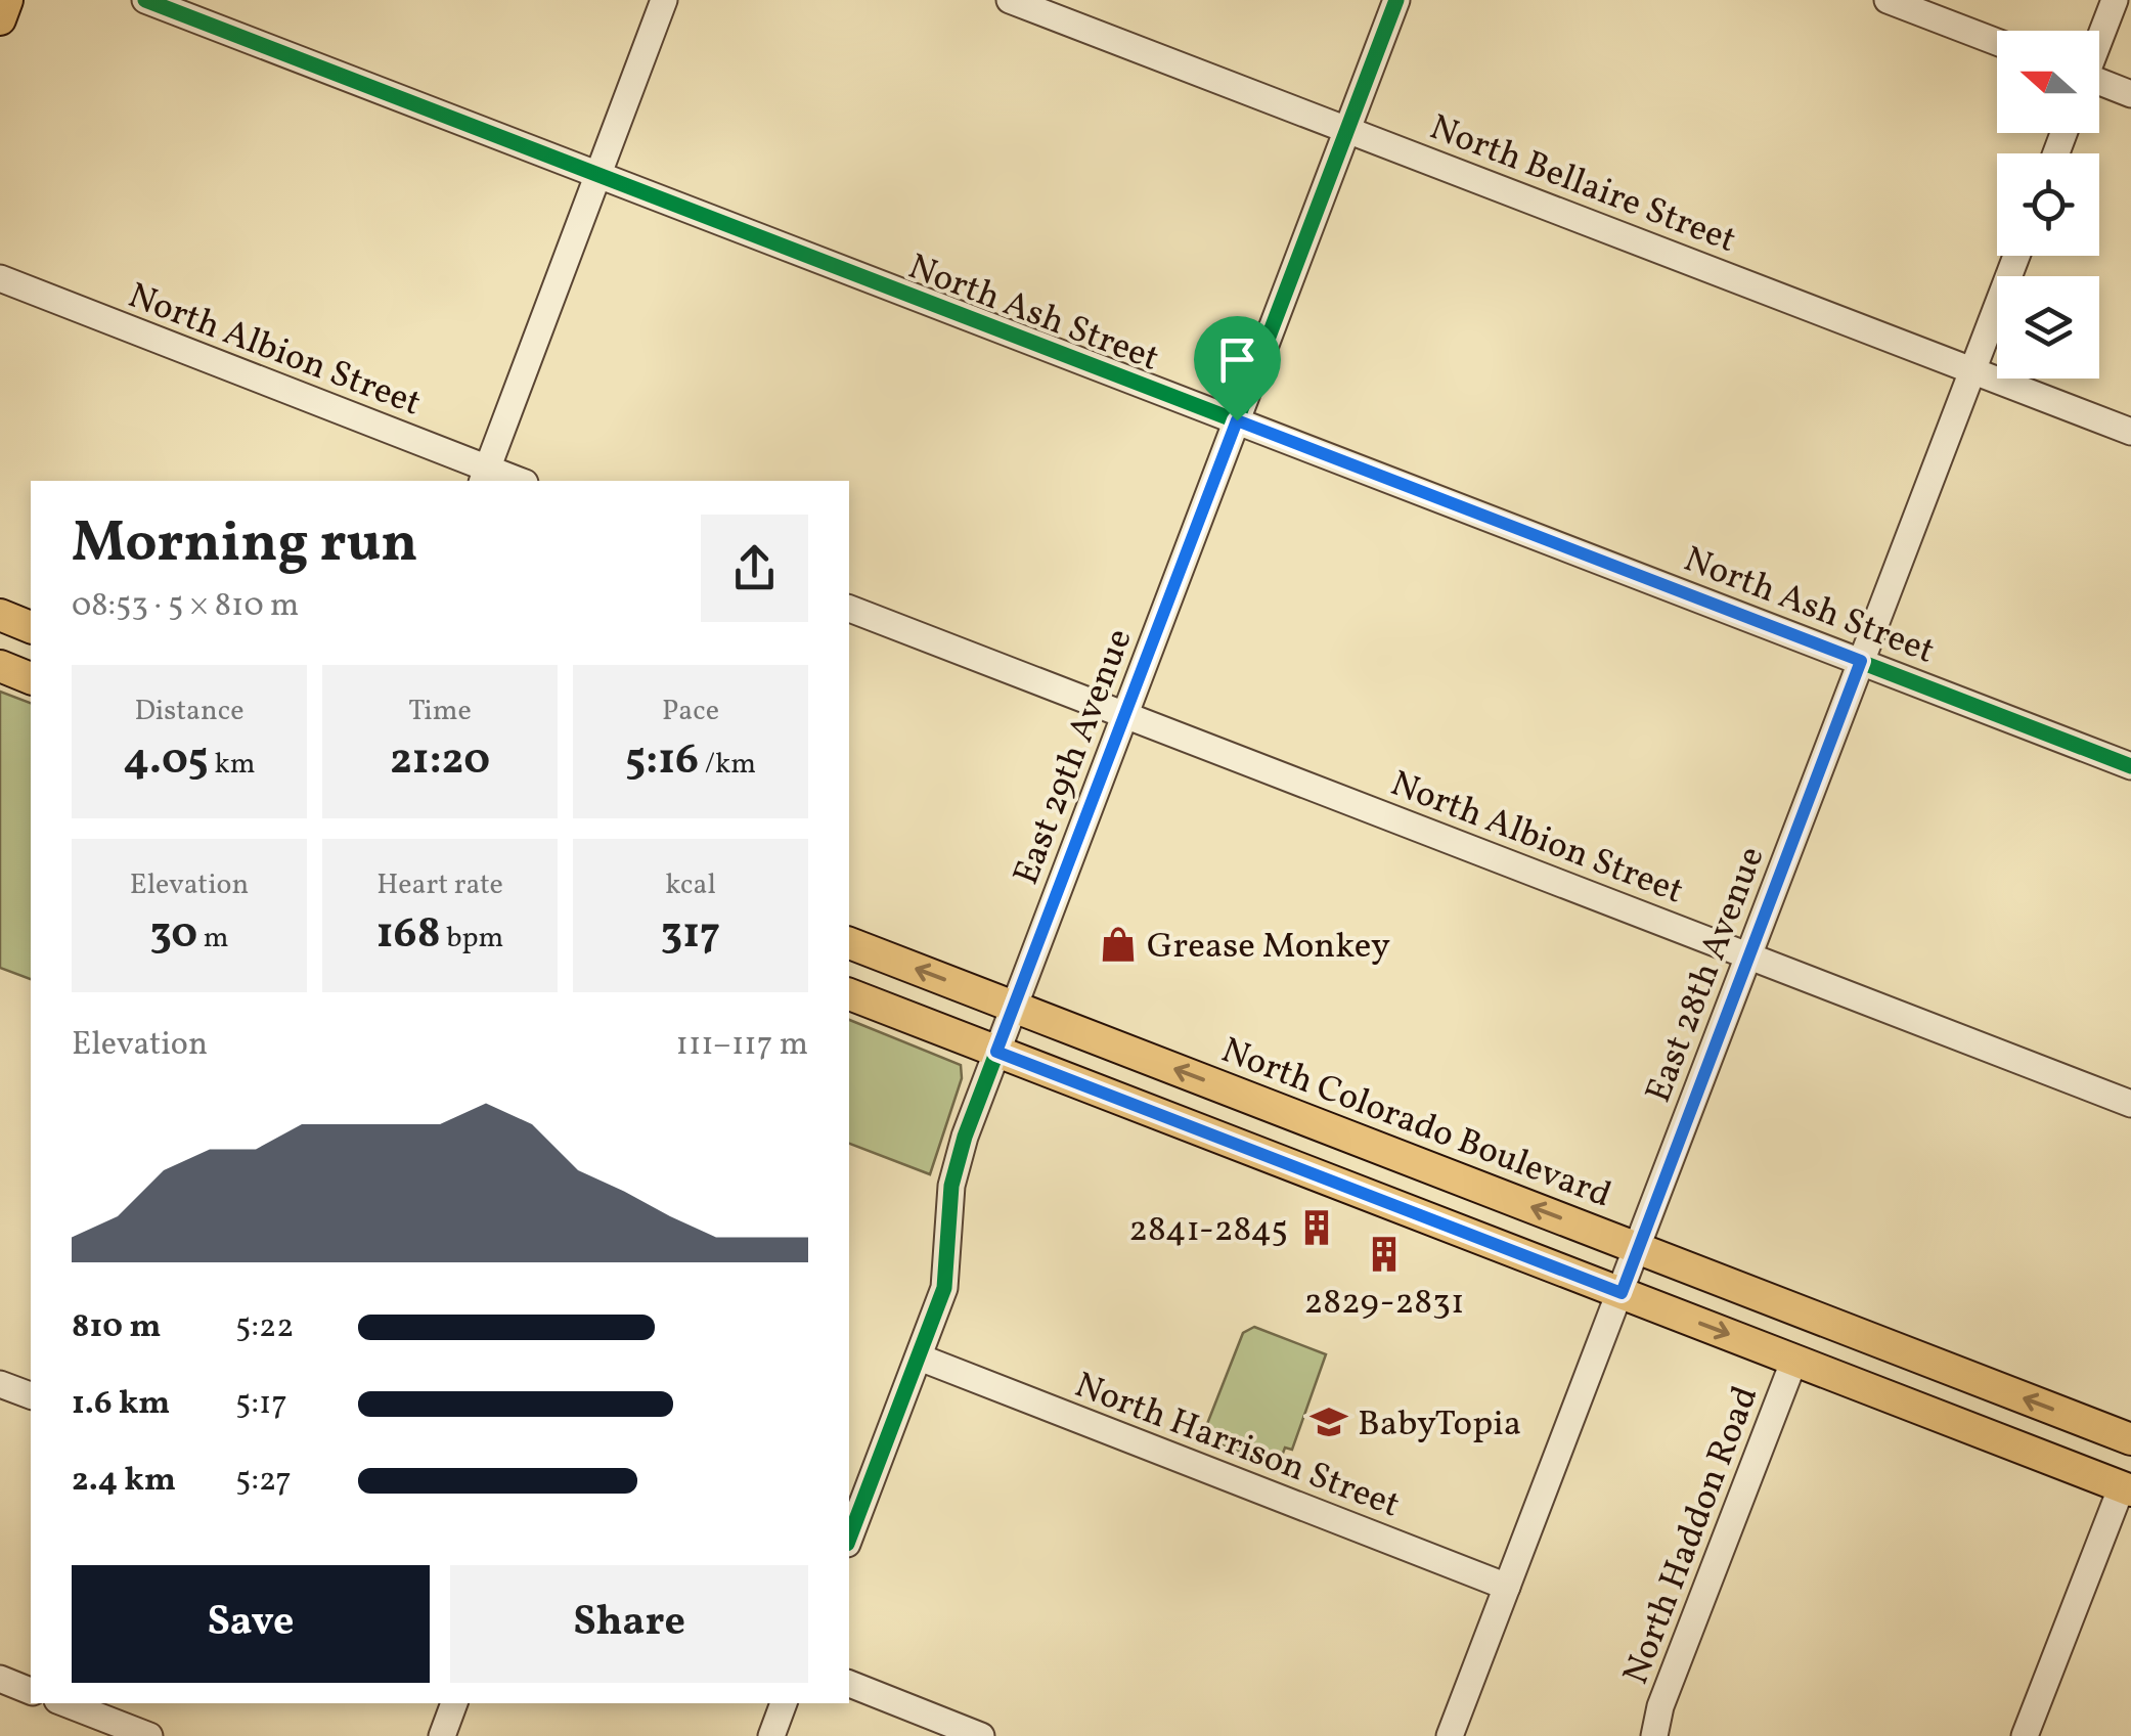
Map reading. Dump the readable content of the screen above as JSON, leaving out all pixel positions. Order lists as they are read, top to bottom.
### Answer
{
  "streets": {
    "main road": ["North Colorado Boulevard"],
    "street": [
      "North Bellaire Street",
      "North Ash Street",
      "North Albion Street",
      "East 29th Avenue",
      "East 28th Avenue",
      "North Harrison Street",
      "North Haddon Road"
    ]
  },
  "crossings": [
    ["North Bellaire Street", "East 29th Avenue"],
    ["North Bellaire Street", "East 28th Avenue"],
    ["North Ash Street", "East 29th Avenue"],
    ["North Ash Street", "East 28th Avenue"],
    ["North Albion Street", "East 29th Avenue"],
    ["North Albion Street", "East 28th Avenue"],
    ["East 29th Avenue", "North Colorado Boulevard"],
    ["East 29th Avenue", "North Harrison Street"],
    ["East 28th Avenue", "North Colorado Boulevard"],
    ["East 28th Avenue", "North Harrison Street"]
  ],
  "places": {
    "shop": ["Grease Monkey"],
    "building": ["2841-2845", "2829-2831"],
    "school or university": ["BabyTopia"]
  },
  "north": "left",
  "page": {
    "heading": ["Morning run", "08:53 · 5 × 810 m"],
    "stats": [
      ["Distance", "4.05 km"],
      ["Time", "21:20"],
      ["Pace", "5:16 /km"],
      ["Elevation", "30 m"],
      ["Heart rate", "168 bpm"],
      ["kcal", "317"]
    ],
    "chart": ["Elevation", "111–117 m"],
    "list": [
      {
        "name": "810 m",
        "note": "5:22"
      },
      {
        "name": "1.6 km",
        "note": "5:17"
      },
      {
        "name": "2.4 km",
        "note": "5:27"
      }
    ],
    "buttons": ["Save", "Share"]
  }
}
